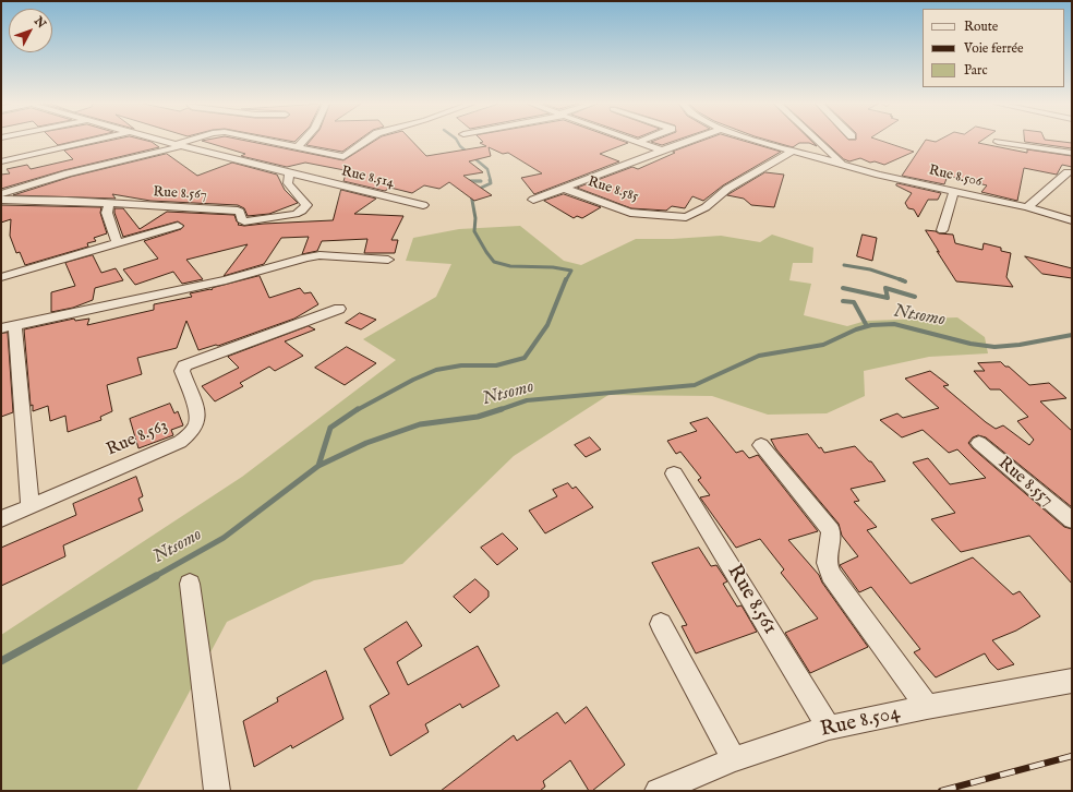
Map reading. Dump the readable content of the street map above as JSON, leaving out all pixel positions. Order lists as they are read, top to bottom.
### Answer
{
  "streets": {
    "street": [
      "Rue 8.506",
      "Rue 8.514",
      "Rue 8.585",
      "Rue 8.567",
      "Rue 8.563",
      "Rue 8.557",
      "Rue 8.561",
      "Rue 8.504"
    ]
  },
  "crossings": [
    ["Rue 8.506", "Rue 8.585"],
    ["Rue 8.514", "Rue 8.567"],
    ["Rue 8.561", "Rue 8.504"]
  ],
  "water": ["Ntsomo"],
  "legend": ["Route", "Voie ferrée", "Parc"],
  "north": "top right"
}
